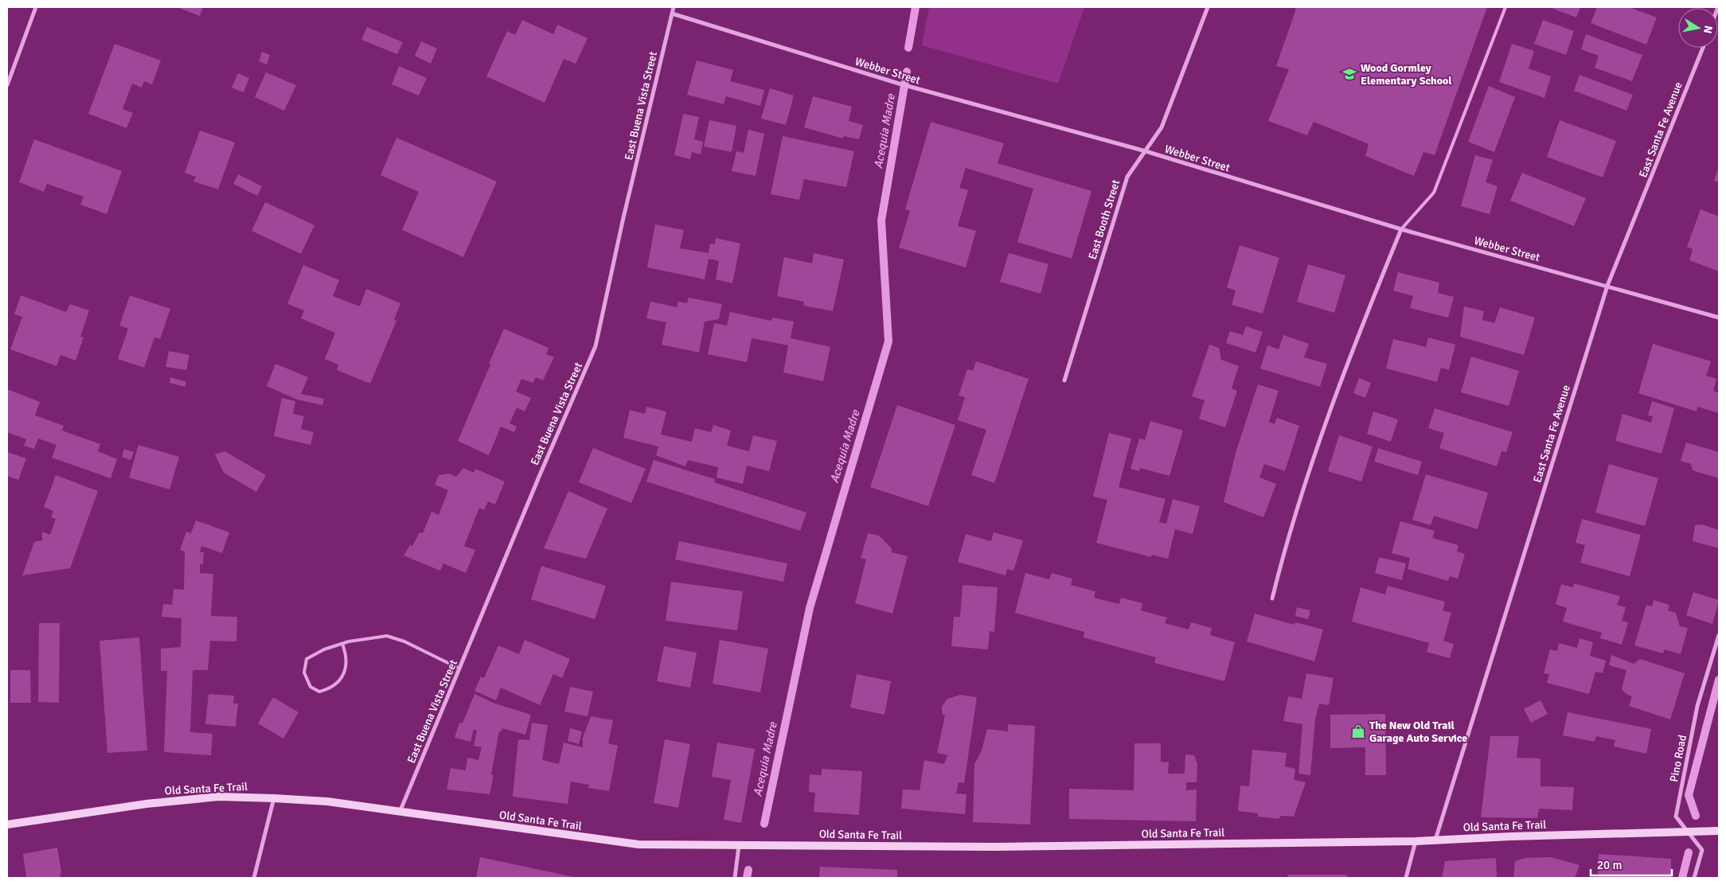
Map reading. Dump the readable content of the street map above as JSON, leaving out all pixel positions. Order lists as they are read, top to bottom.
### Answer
{
  "streets": {
    "main road": ["Old Santa Fe Trail"],
    "street": [
      "Webber Street",
      "East Buena Vista Street",
      "East Santa Fe Avenue",
      "East Booth Street",
      "Pino Road"
    ]
  },
  "crossings": [
    ["Webber Street", "East Buena Vista Street"],
    ["Webber Street", "East Santa Fe Avenue"],
    ["Webber Street", "East Booth Street"],
    ["East Buena Vista Street", "Old Santa Fe Trail"],
    ["East Santa Fe Avenue", "Old Santa Fe Trail"],
    ["Pino Road", "Old Santa Fe Trail"]
  ],
  "water": ["Acequia Madre"],
  "places": {
    "school or university": ["Wood Gormley Elementary School"],
    "shop": ["The New Old Trail Garage Auto Service"]
  },
  "scale_bar": "20 m",
  "north": "right"
}
